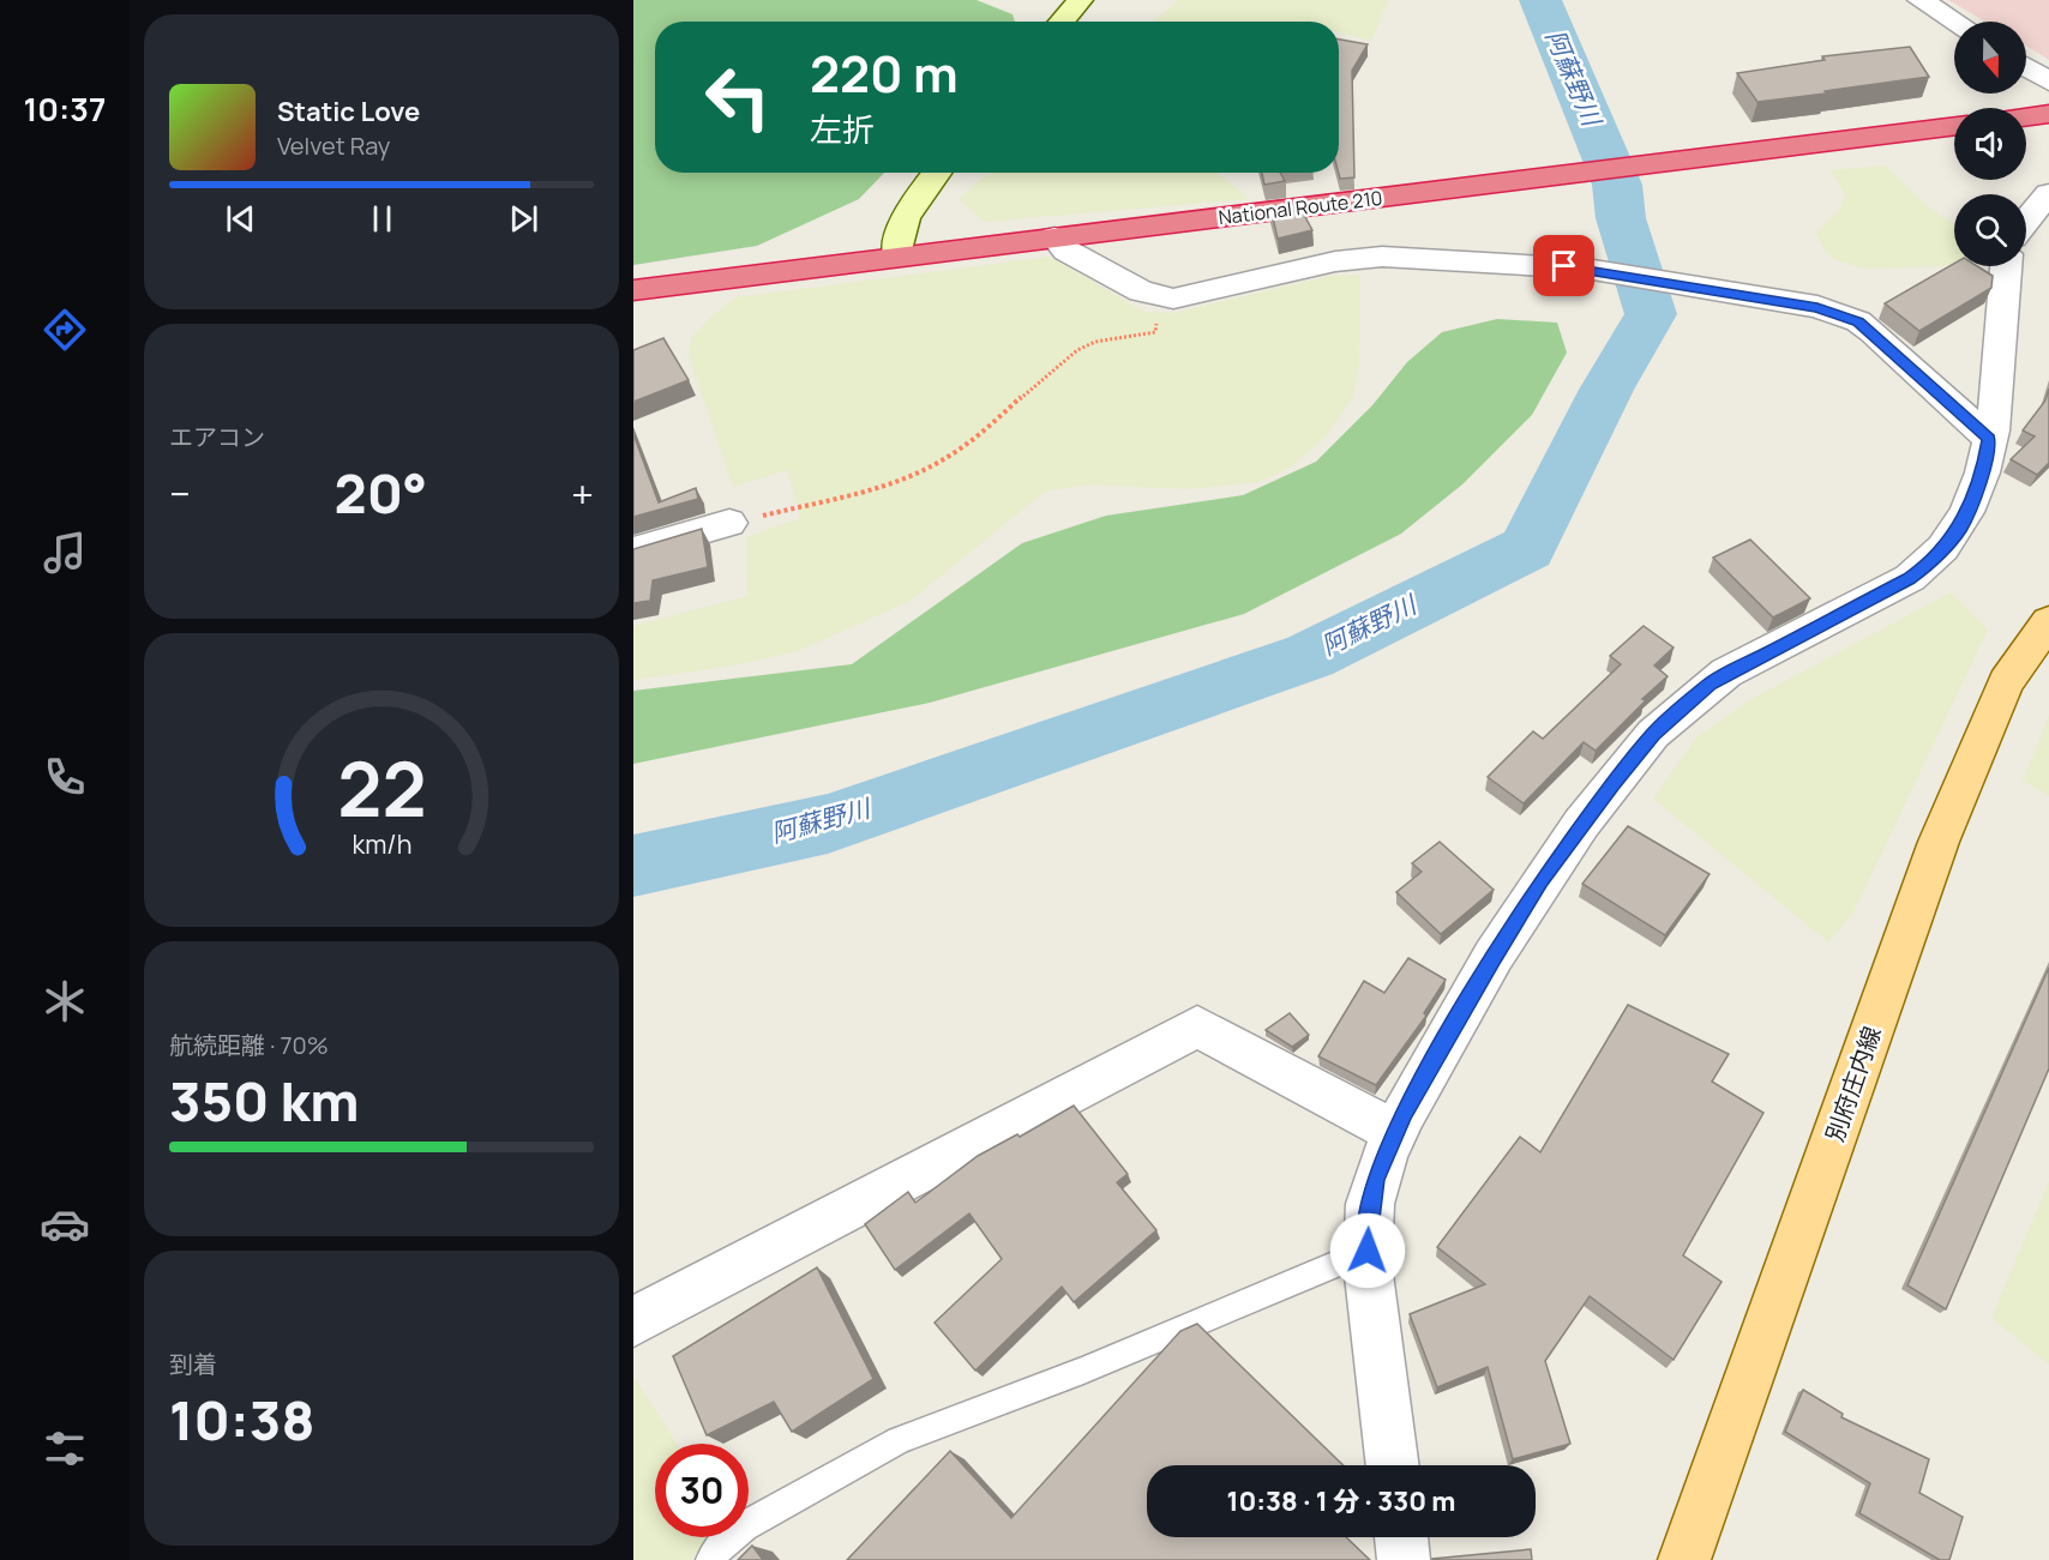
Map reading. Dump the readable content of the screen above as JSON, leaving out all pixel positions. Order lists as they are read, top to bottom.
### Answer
{
  "streets": {
    "highway": ["National Route 210"],
    "main road": ["別府庄内線"]
  },
  "water": ["阿蘇野川"],
  "north": "bottom",
  "page": {
    "tabs": "10:37",
    "turn": ["220 m", "左折"],
    "song": ["Static Love", "Velvet Ray"],
    "tile": [
      "エアコン",
      ["航続距離 · 70%", "350 km"],
      ["到着", "10:38"]
    ],
    "heat": ["−", "20°", "+"],
    "limit": "30",
    "trip": "10:38 · 1 分 · 330 m",
    "gauge": ["22", "km/h"]
  }
}
